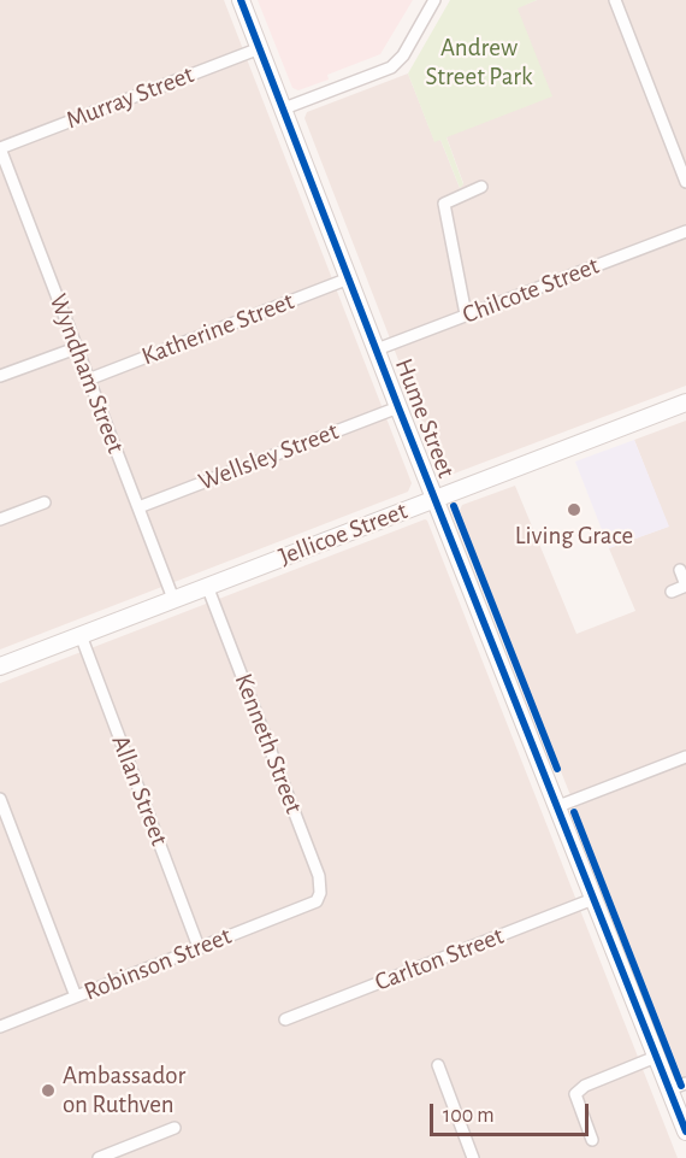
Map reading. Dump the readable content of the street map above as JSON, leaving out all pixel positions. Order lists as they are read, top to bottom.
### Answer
{
  "streets": {
    "street": [
      "Murray Street",
      "Chilcote Street",
      "Katherine Street",
      "Wyndham Street",
      "Hume Street",
      "Wellsley Street",
      "Jellicoe Street",
      "Kenneth Street",
      "Allan Street",
      "Carlton Street",
      "Robinson Street"
    ]
  },
  "crossings": [
    ["Murray Street", "Wyndham Street"],
    ["Murray Street", "Hume Street"],
    ["Chilcote Street", "Hume Street"],
    ["Katherine Street", "Wyndham Street"],
    ["Katherine Street", "Hume Street"],
    ["Wyndham Street", "Wellsley Street"],
    ["Wyndham Street", "Jellicoe Street"],
    ["Hume Street", "Wellsley Street"],
    ["Hume Street", "Jellicoe Street"],
    ["Hume Street", "Carlton Street"],
    ["Jellicoe Street", "Kenneth Street"],
    ["Jellicoe Street", "Allan Street"],
    ["Kenneth Street", "Robinson Street"],
    ["Allan Street", "Robinson Street"]
  ],
  "parks": ["Andrew Street Park"],
  "places": ["Living Grace", "Ambassador on Ruthven"],
  "scale_bar": "100 m"
}
